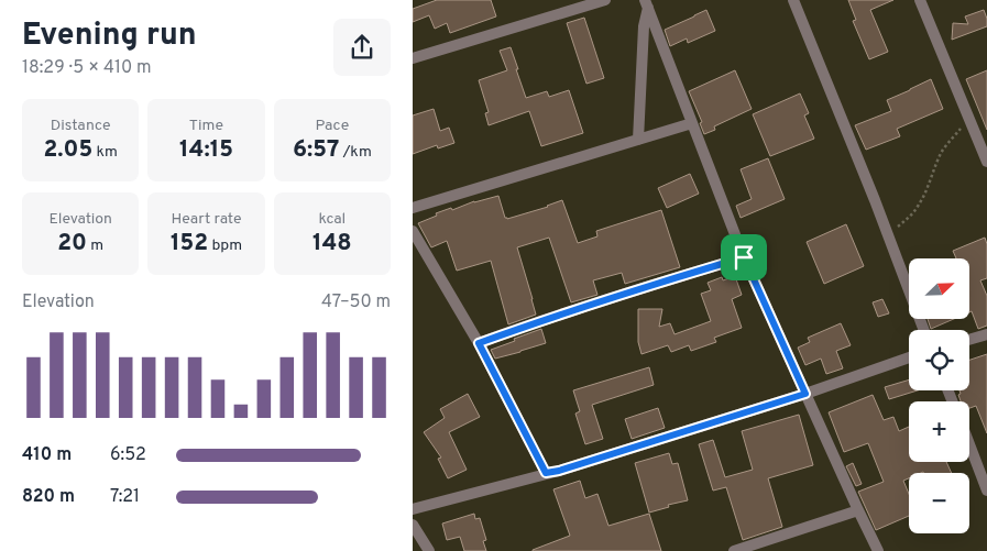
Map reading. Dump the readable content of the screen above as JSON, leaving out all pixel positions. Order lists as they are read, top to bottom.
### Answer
{
  "north": "top right",
  "page": {
    "heading": ["Evening run", "18:29 · 5 × 410 m"],
    "stats": [
      ["Distance", "2.05 km"],
      ["Time", "14:15"],
      ["Pace", "6:57 /km"],
      ["Elevation", "20 m"],
      ["Heart rate", "152 bpm"],
      ["kcal", "148"]
    ],
    "map_buttons": ["+", "−"],
    "chart": ["Elevation", "47–50 m"],
    "list": [
      {
        "name": "410 m",
        "note": "6:52"
      },
      {
        "name": "820 m",
        "note": "7:21"
      }
    ]
  }
}
